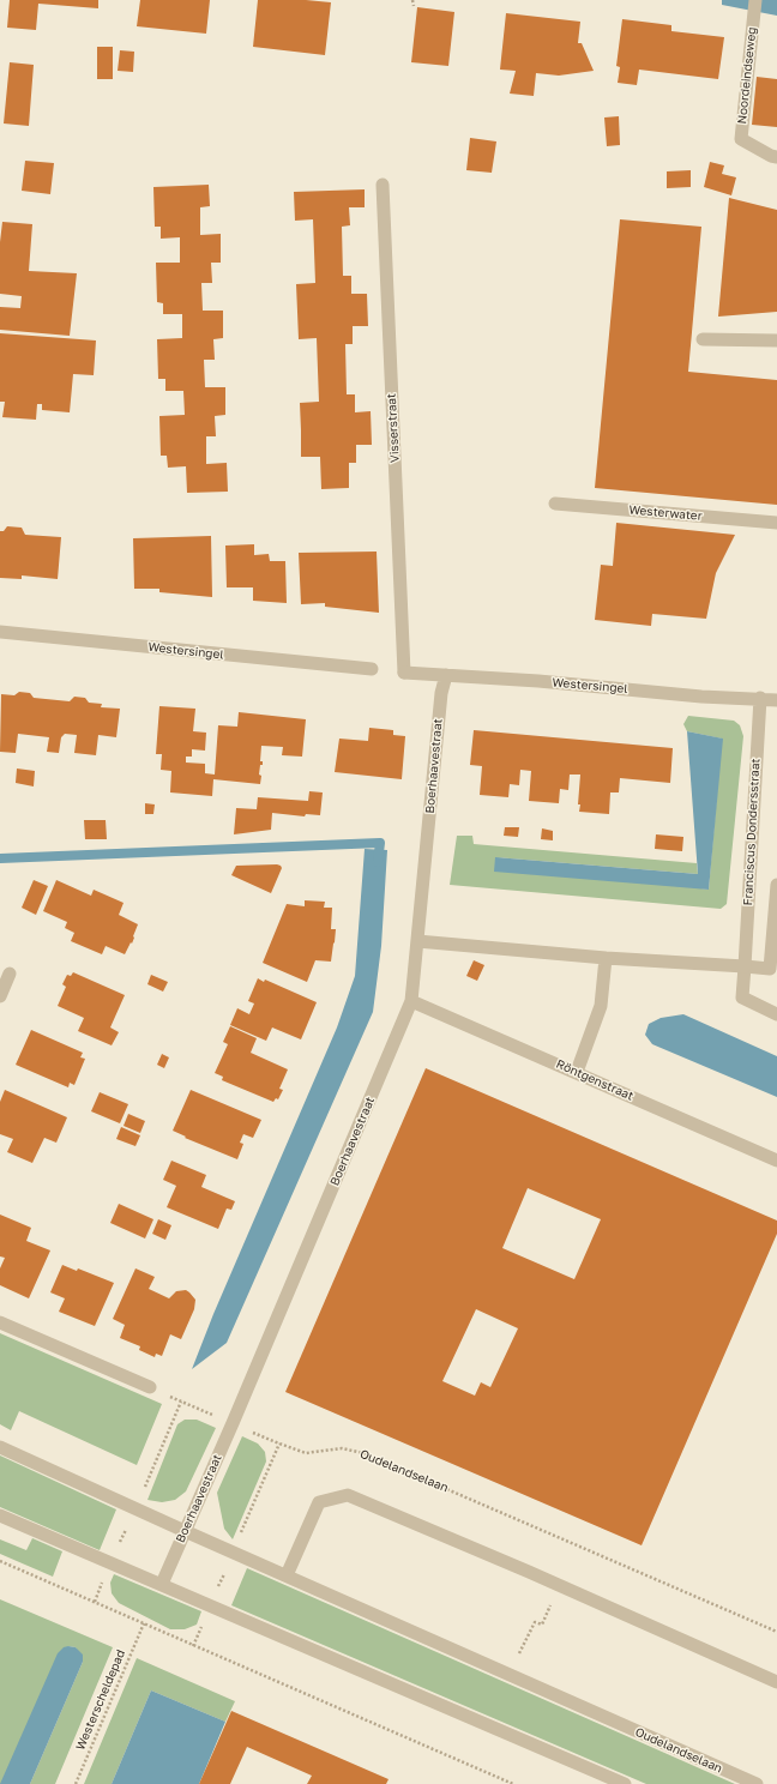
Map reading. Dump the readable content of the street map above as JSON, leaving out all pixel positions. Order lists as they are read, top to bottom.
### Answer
{
  "streets": {
    "street": [
      "Noordeindseweg",
      "Visserstraat",
      "Westerwater",
      "Westersingel",
      "Boerhaavestraat",
      "Franciscus Dondersstraat",
      "Röntgenstraat",
      "Oudelandselaan"
    ],
    "path": ["Westerscheldepad"]
  },
  "crossings": [
    ["Visserstraat", "Westersingel"],
    ["Westersingel", "Boerhaavestraat"],
    ["Westersingel", "Franciscus Dondersstraat"],
    ["Boerhaavestraat", "Röntgenstraat"],
    ["Boerhaavestraat", "Oudelandselaan"]
  ]
}
